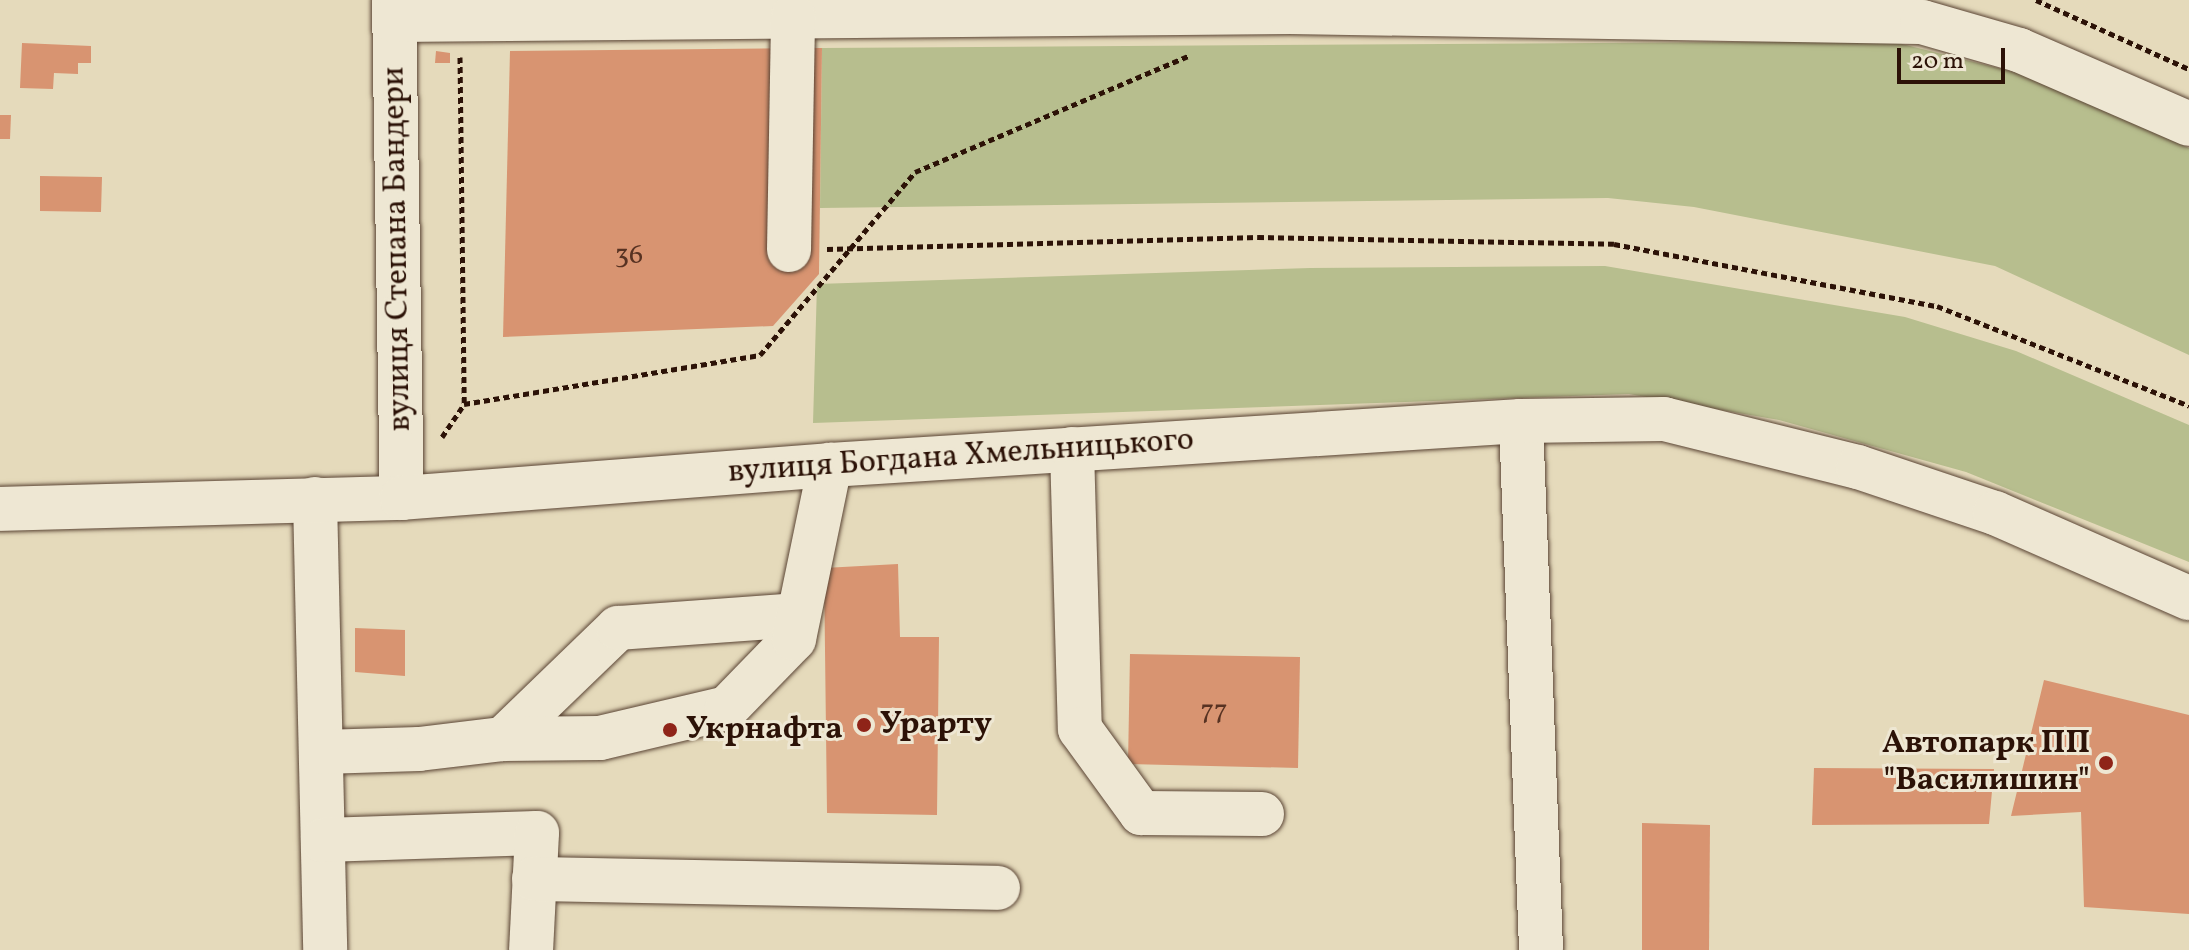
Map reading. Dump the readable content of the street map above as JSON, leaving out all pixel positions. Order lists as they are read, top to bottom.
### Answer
{
  "streets": {
    "street": ["вулиця Степана Бандери", "вулиця Богдана Хмельницького"]
  },
  "crossings": [
    ["вулиця Степана Бандери", "вулиця Богдана Хмельницького"]
  ],
  "places": ["Урарту", "Укрнафта", "Автопарк ПП \"Василишин\""],
  "house_numbers": ["36", "77"],
  "scale_bar": "20 m"
}
